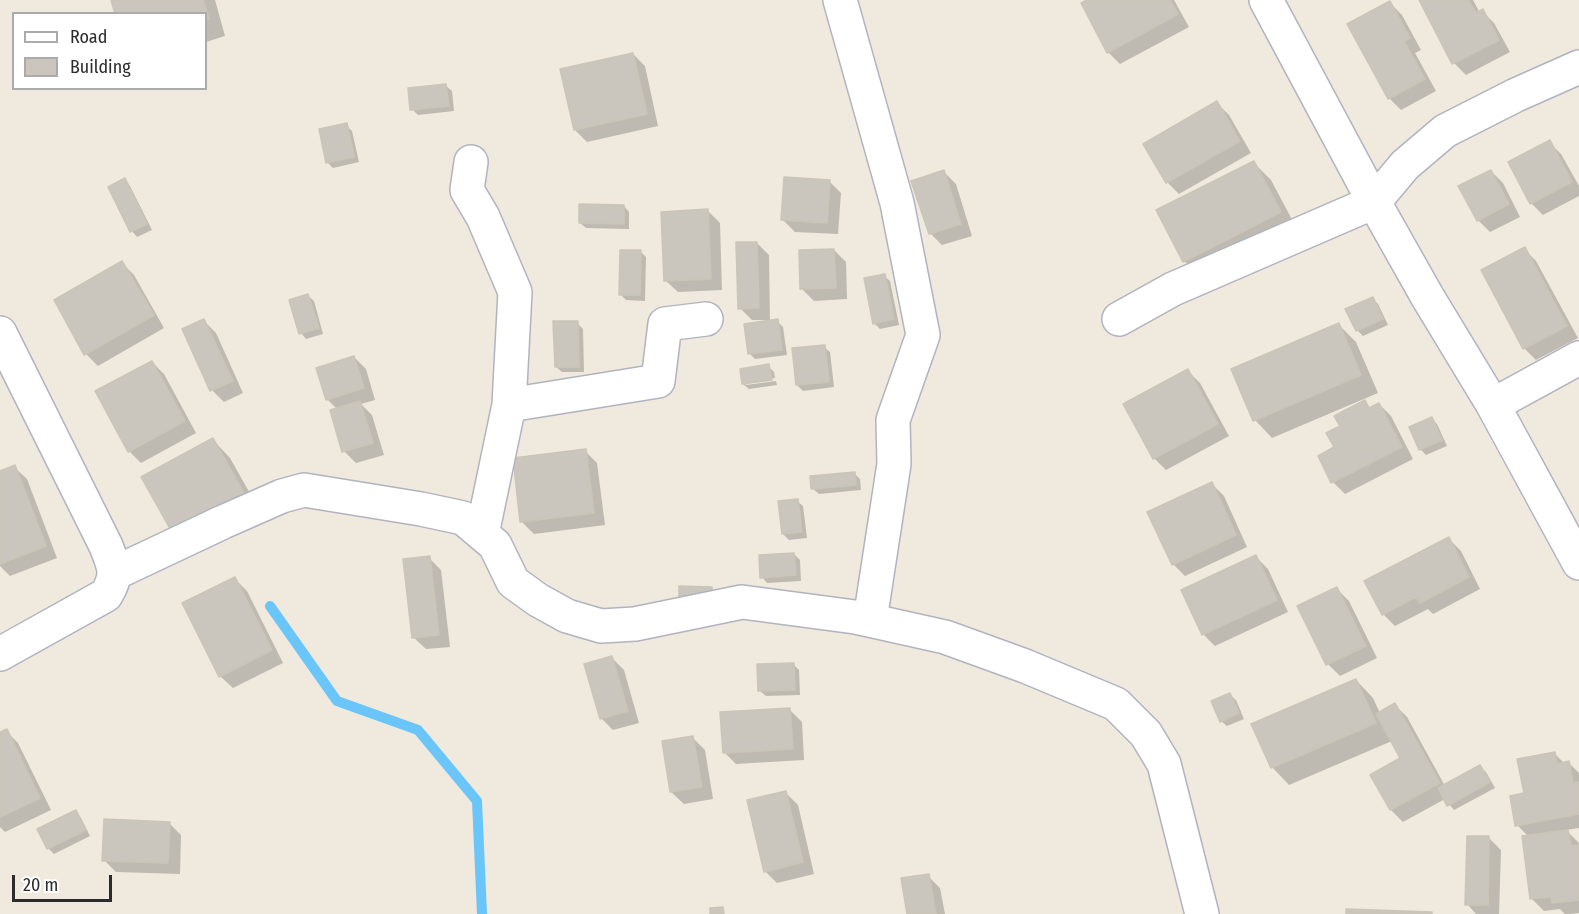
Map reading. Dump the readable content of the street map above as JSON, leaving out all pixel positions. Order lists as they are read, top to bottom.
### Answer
{
  "legend": ["Road", "Building"],
  "scale_bar": "20 m"
}
